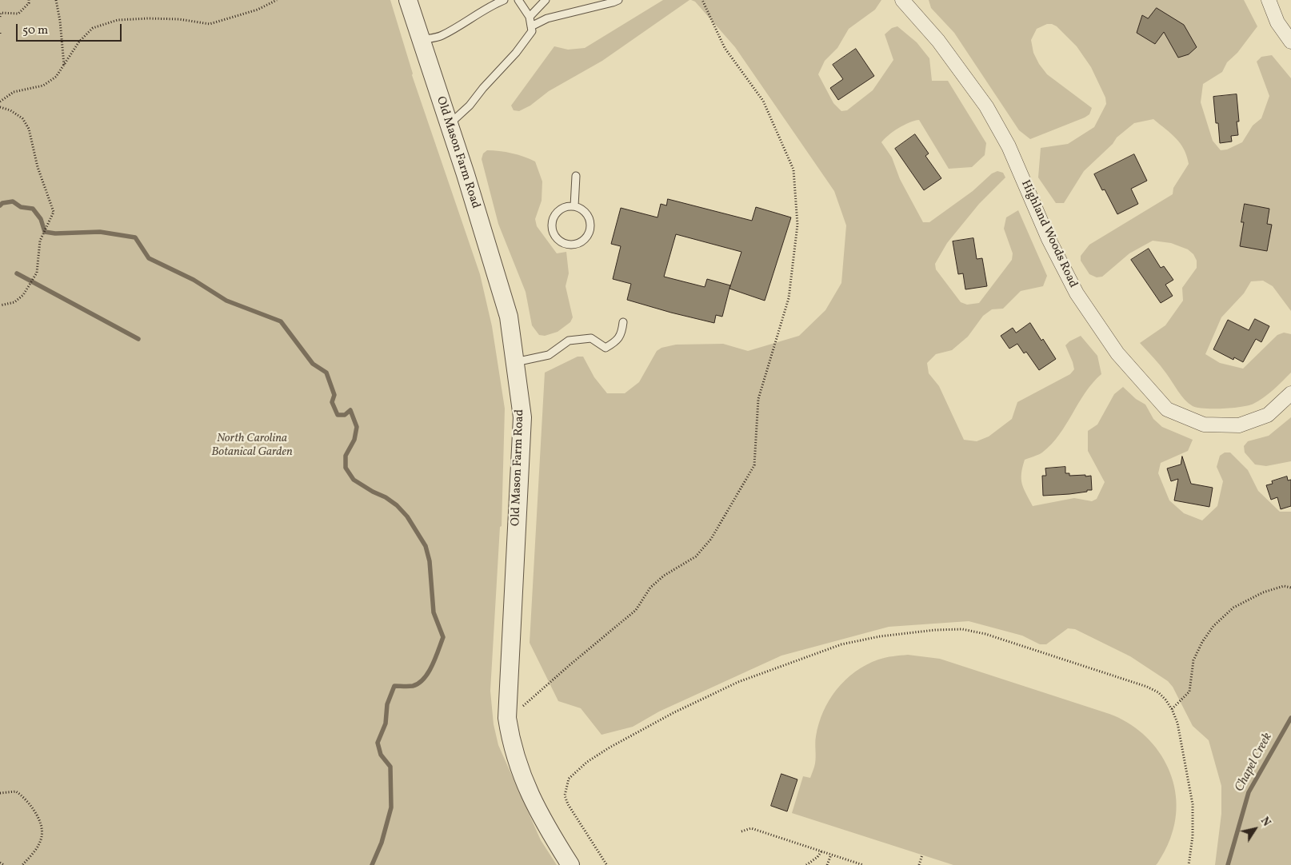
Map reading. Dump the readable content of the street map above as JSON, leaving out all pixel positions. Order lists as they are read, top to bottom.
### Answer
{
  "streets": {
    "street": ["Old Mason Farm Road", "Highland Woods Road"]
  },
  "water": ["Chapel Creek"],
  "parks": ["North Carolina Botanical Garden"],
  "scale_bar": "50 m",
  "north": "top right"
}
